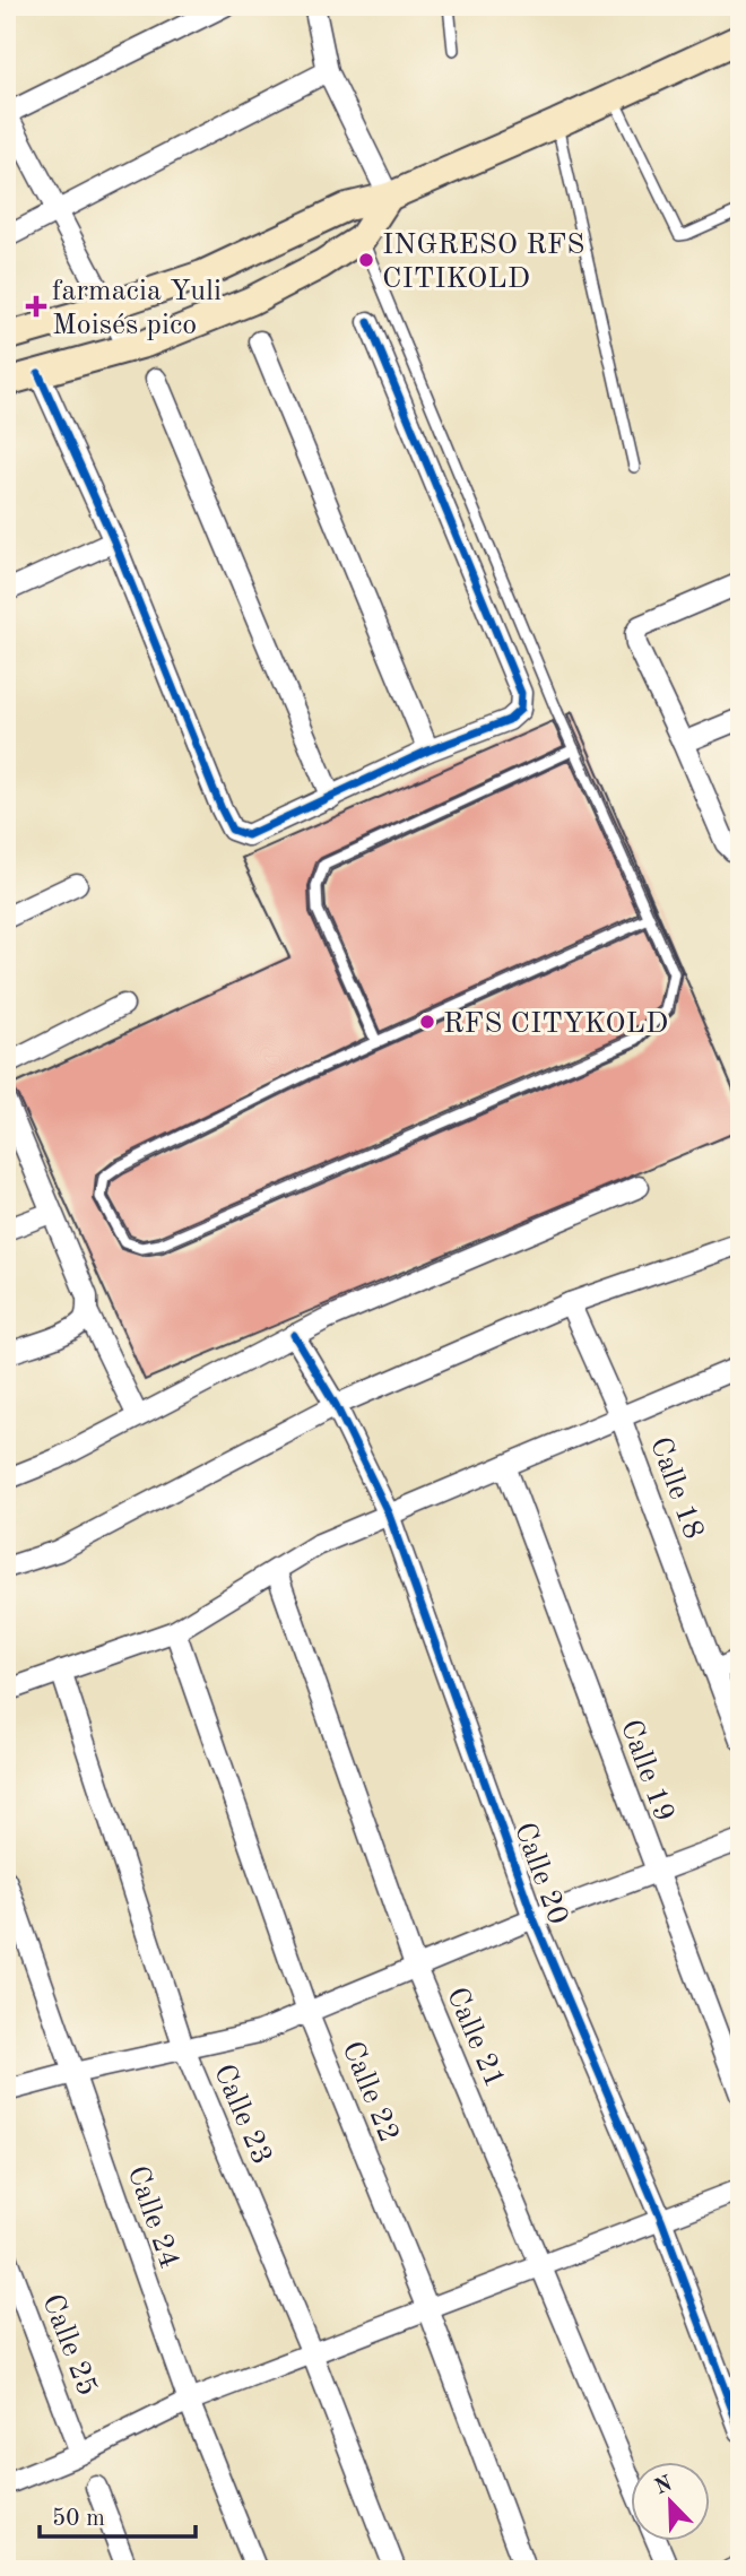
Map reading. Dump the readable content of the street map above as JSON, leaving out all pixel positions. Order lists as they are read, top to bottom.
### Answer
{
  "streets": {
    "street": [
      "Calle 18",
      "Calle 19",
      "Calle 20",
      "Calle 21",
      "Calle 22",
      "Calle 23",
      "Calle 24",
      "Calle 25"
    ]
  },
  "places": {
    "other": ["INGRESO RFS CITIKOLD", "RFS CITYKOLD"],
    "health": ["farmacia Yuli Moisés pico"]
  },
  "scale_bar": "50 m",
  "north": "top left"
}
